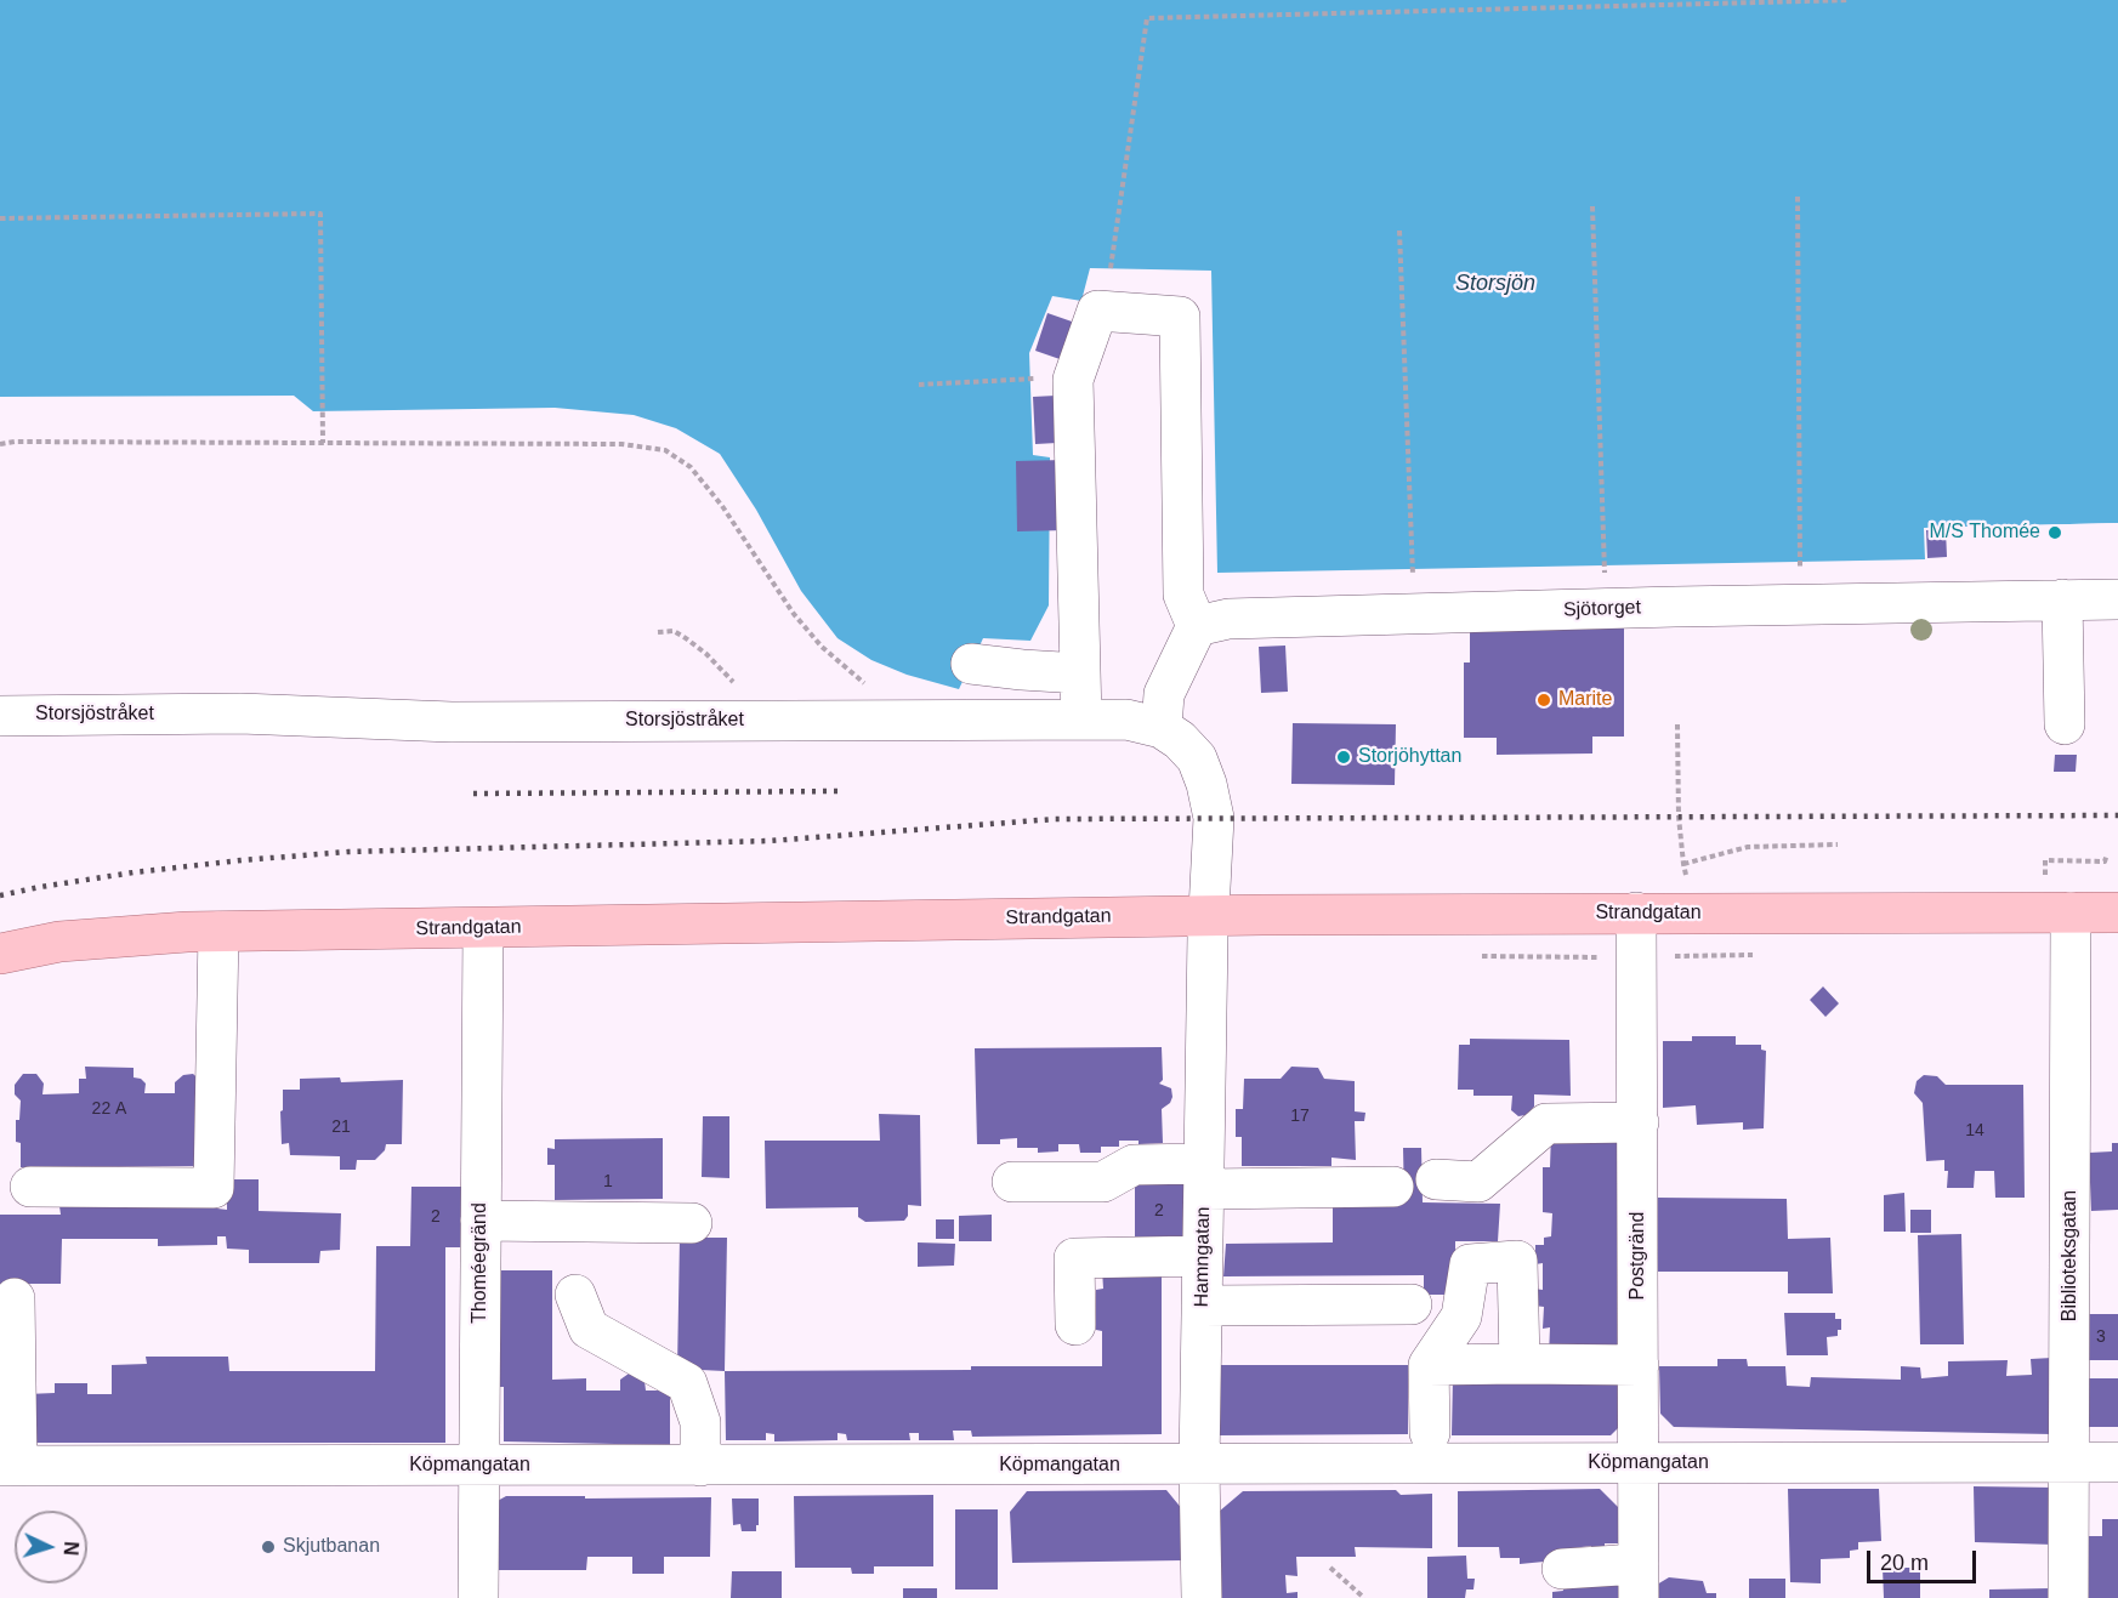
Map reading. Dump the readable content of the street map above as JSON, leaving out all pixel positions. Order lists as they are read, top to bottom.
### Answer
{
  "streets": {
    "main road": ["Strandgatan"],
    "street": [
      "Sjötorget",
      "Storsjöstråket",
      "Postgränd",
      "Biblioteksgatan",
      "Hamngatan",
      "Thoméegränd",
      "Köpmangatan"
    ]
  },
  "crossings": [
    ["Storsjöstråket", "Strandgatan"],
    ["Storsjöstråket", "Hamngatan"],
    ["Strandgatan", "Postgränd"],
    ["Strandgatan", "Biblioteksgatan"],
    ["Strandgatan", "Hamngatan"],
    ["Strandgatan", "Thoméegränd"],
    ["Postgränd", "Köpmangatan"],
    ["Biblioteksgatan", "Köpmangatan"],
    ["Hamngatan", "Köpmangatan"],
    ["Thoméegränd", "Köpmangatan"]
  ],
  "water": ["Storsjön"],
  "places": [
    "M/S Thomée",
    "Marite",
    "Storjöhyttan",
    "Skjutbanan"
  ],
  "house_numbers": [
    "22 A",
    "17",
    "21",
    "14",
    "1",
    "2",
    "2",
    "3"
  ],
  "scale_bar": "20 m",
  "north": "right"
}
